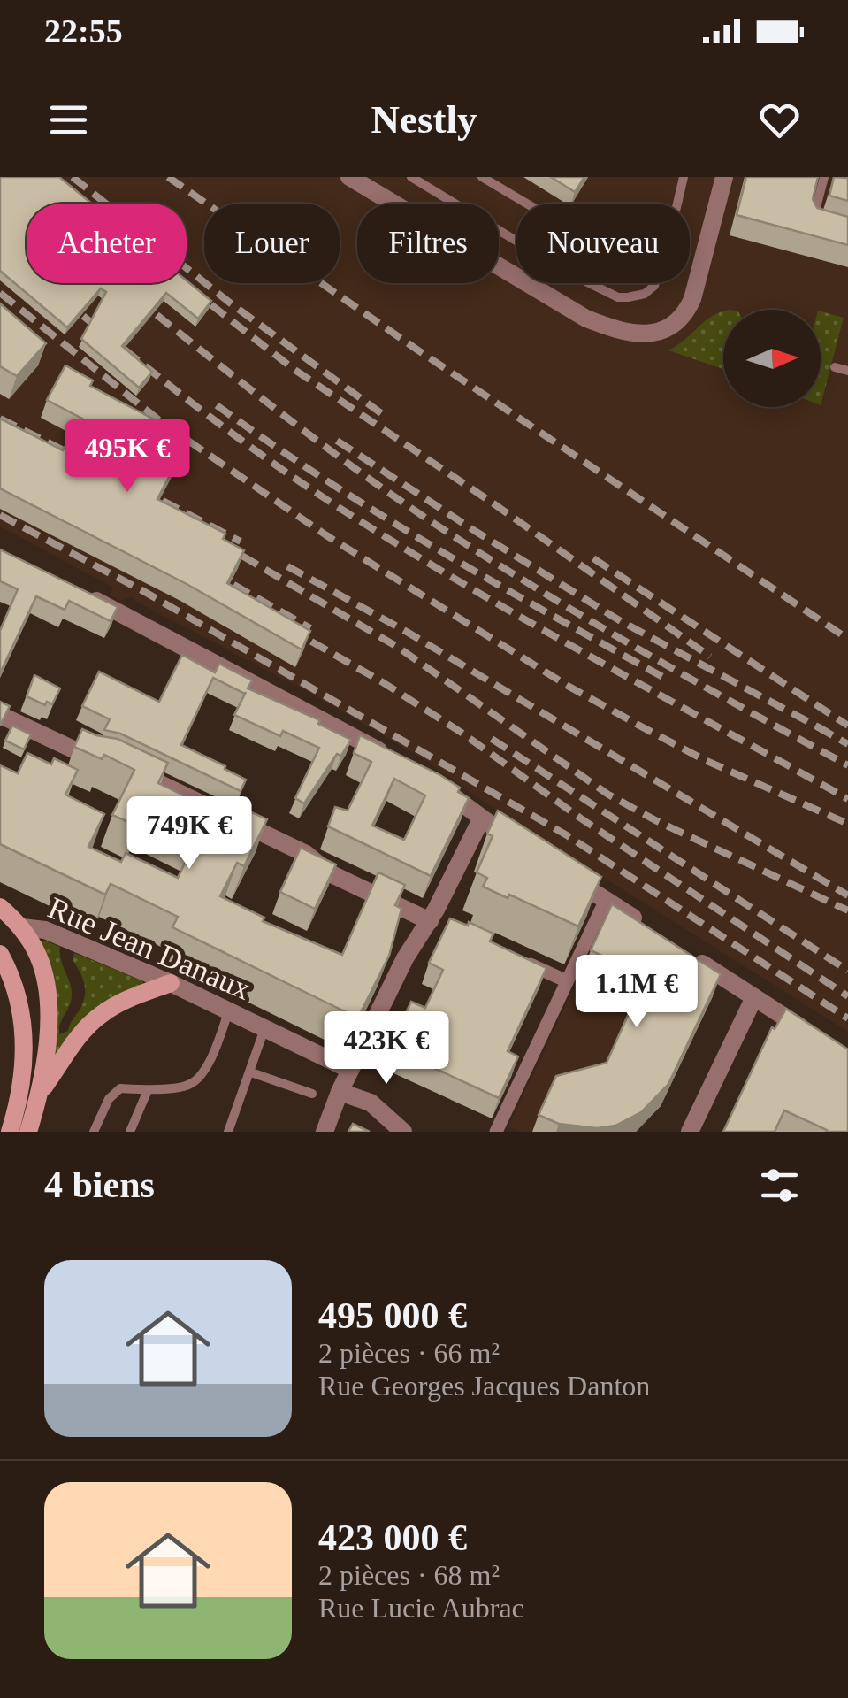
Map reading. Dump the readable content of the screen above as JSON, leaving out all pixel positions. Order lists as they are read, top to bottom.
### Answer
{
  "streets": {
    "main road": ["Rue Jean Danaux"]
  },
  "north": "right",
  "page": {
    "status": "22:55",
    "header": "Nestly",
    "chip": [
      "Acheter",
      "Louer",
      "Filtres",
      "Nouveau"
    ],
    "price": [
      "495K €",
      "749K €",
      "1.1M €",
      "423K €"
    ],
    "heading": "4 biens",
    "list": [
      {
        "name": "495 000 €",
        "note": "2 pièces · 66 m² · Rue Georges Jacques Danton"
      },
      {
        "name": "423 000 €",
        "note": "2 pièces · 68 m² · Rue Lucie Aubrac"
      }
    ]
  }
}
